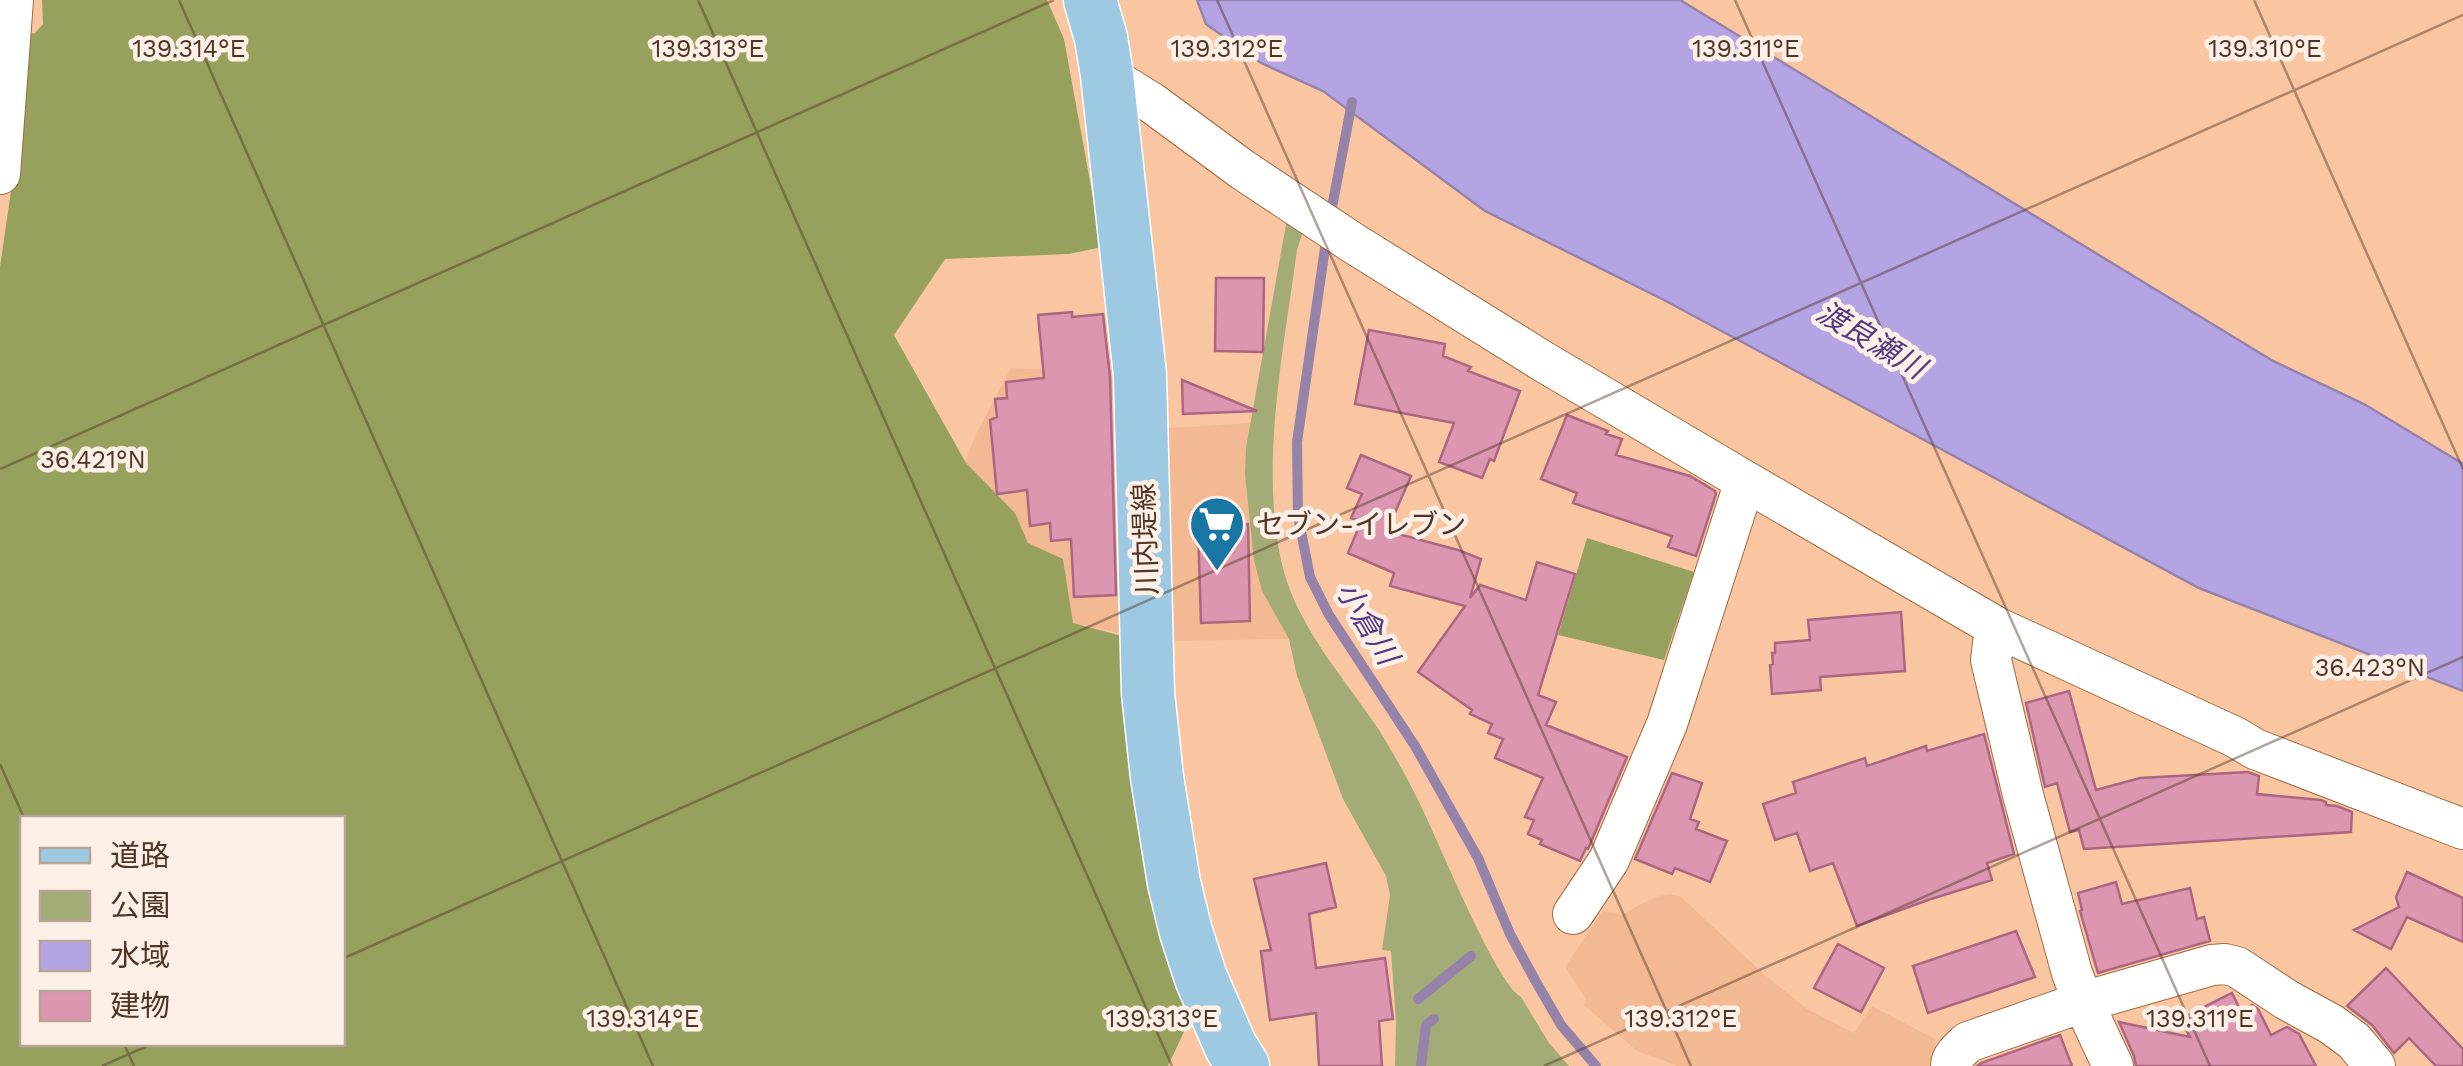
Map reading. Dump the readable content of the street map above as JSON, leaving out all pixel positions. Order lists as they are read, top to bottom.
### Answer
{
  "streets": {
    "main road": ["川内堤線"]
  },
  "water": ["渡良瀬川", "小倉川"],
  "places": {
    "supermarket": ["セブン-イレブン"]
  },
  "legend": [
    "道路",
    "公園",
    "水域",
    "建物"
  ],
  "coordinates": [
    "139.314°E",
    "139.313°E",
    "139.312°E",
    "139.311°E",
    "139.310°E",
    "36.421°N",
    "36.423°N"
  ]
}
